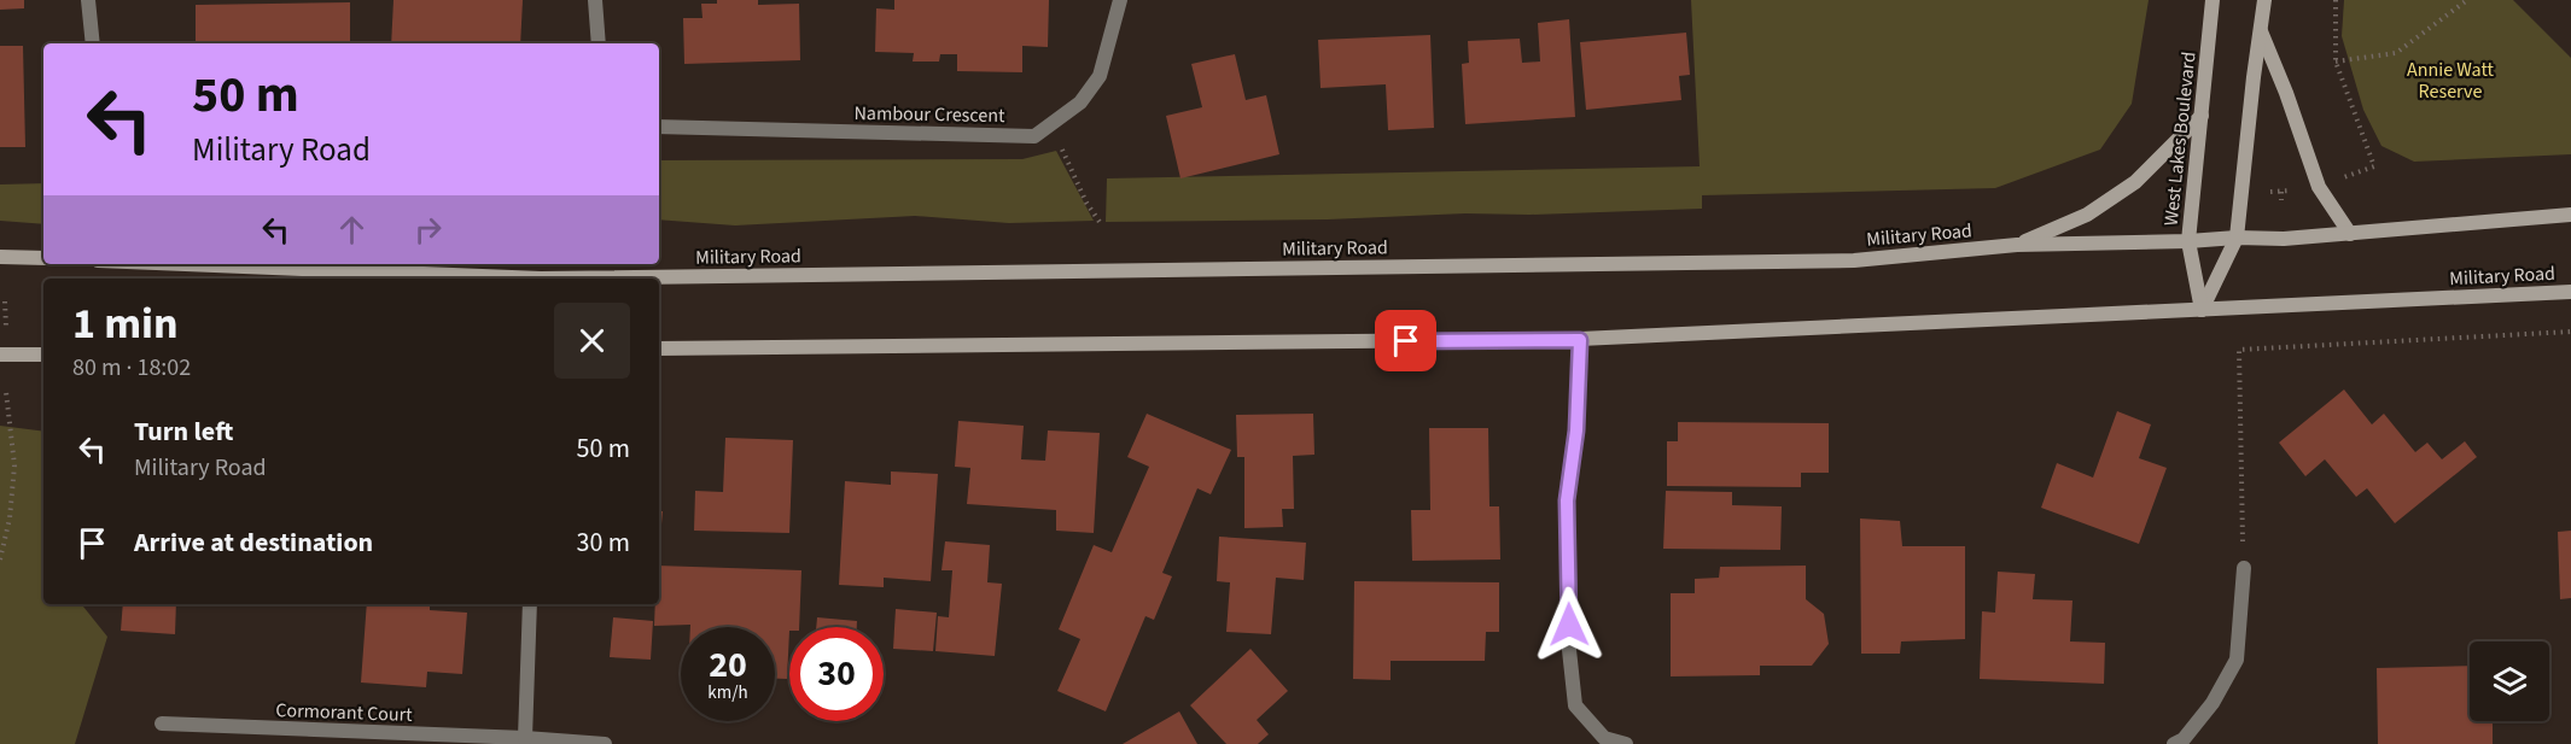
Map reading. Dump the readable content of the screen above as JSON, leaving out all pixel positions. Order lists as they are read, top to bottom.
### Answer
{
  "streets": {
    "main road": ["West Lakes Boulevard", "Military Road"],
    "street": ["Nambour Crescent", "Cormorant Court"]
  },
  "crossings": [
    ["West Lakes Boulevard", "Military Road"]
  ],
  "parks": ["Annie Watt Reserve"],
  "page": {
    "turn": ["50 m", "Military Road"],
    "heading": ["1 min", "80 m · 18:02"],
    "list": [
      {
        "name": "Turn left",
        "note": "Military Road",
        "value": "50 m"
      },
      {
        "name": "Arrive at destination",
        "value": "30 m"
      }
    ],
    "speed": "20 km/h",
    "limit": "30"
  }
}
